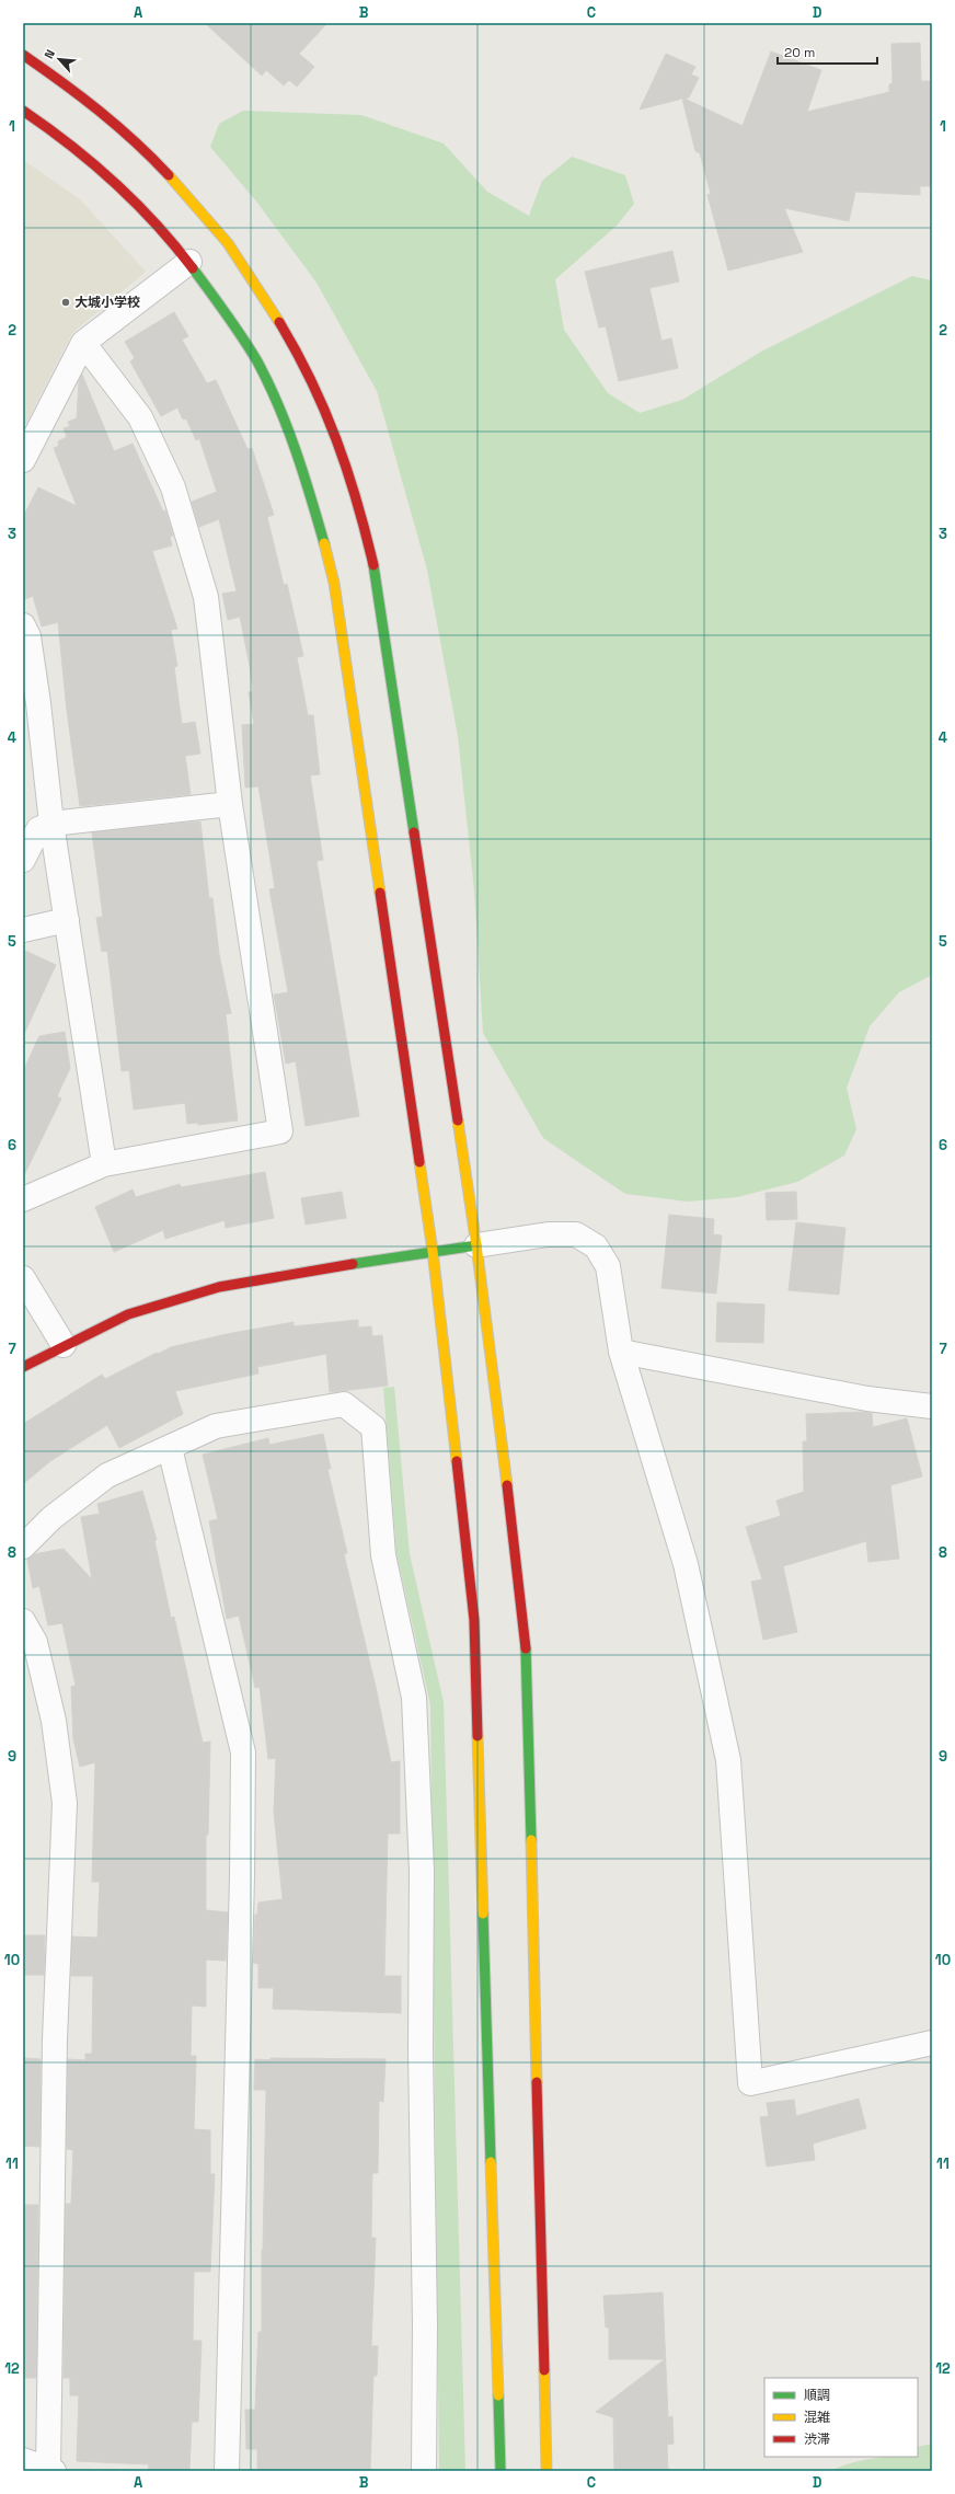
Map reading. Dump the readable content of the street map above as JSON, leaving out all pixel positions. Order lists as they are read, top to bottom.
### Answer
{
  "places": ["大城小学校"],
  "legend": ["順調", "混雑", "渋滞"],
  "scale_bar": "20 m",
  "north": "top left",
  "grid": {
    "columns": [
      "A",
      "B",
      "C",
      "D"
    ],
    "rows": [
      "1",
      "2",
      "3",
      "4",
      "5",
      "6",
      "7",
      "8",
      "9",
      "10",
      "11",
      "12"
    ]
  }
}
